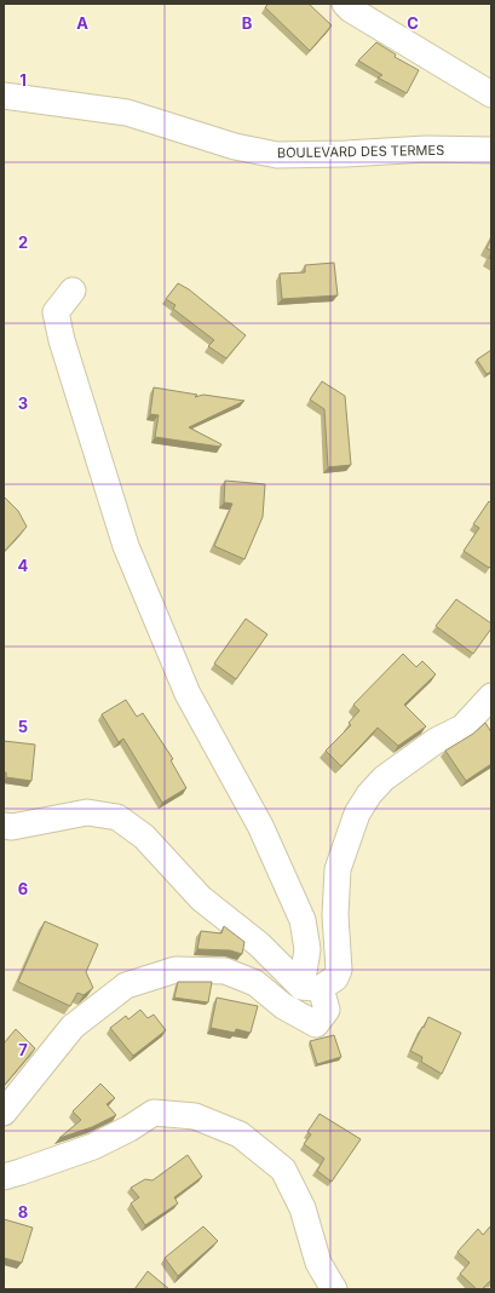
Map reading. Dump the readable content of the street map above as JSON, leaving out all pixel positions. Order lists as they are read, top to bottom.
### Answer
{
  "streets": {
    "street": ["BOULEVARD DES TERMES"]
  },
  "grid": {
    "columns": ["A", "B", "C"],
    "rows": [
      "1",
      "2",
      "3",
      "4",
      "5",
      "6",
      "7",
      "8"
    ]
  }
}
